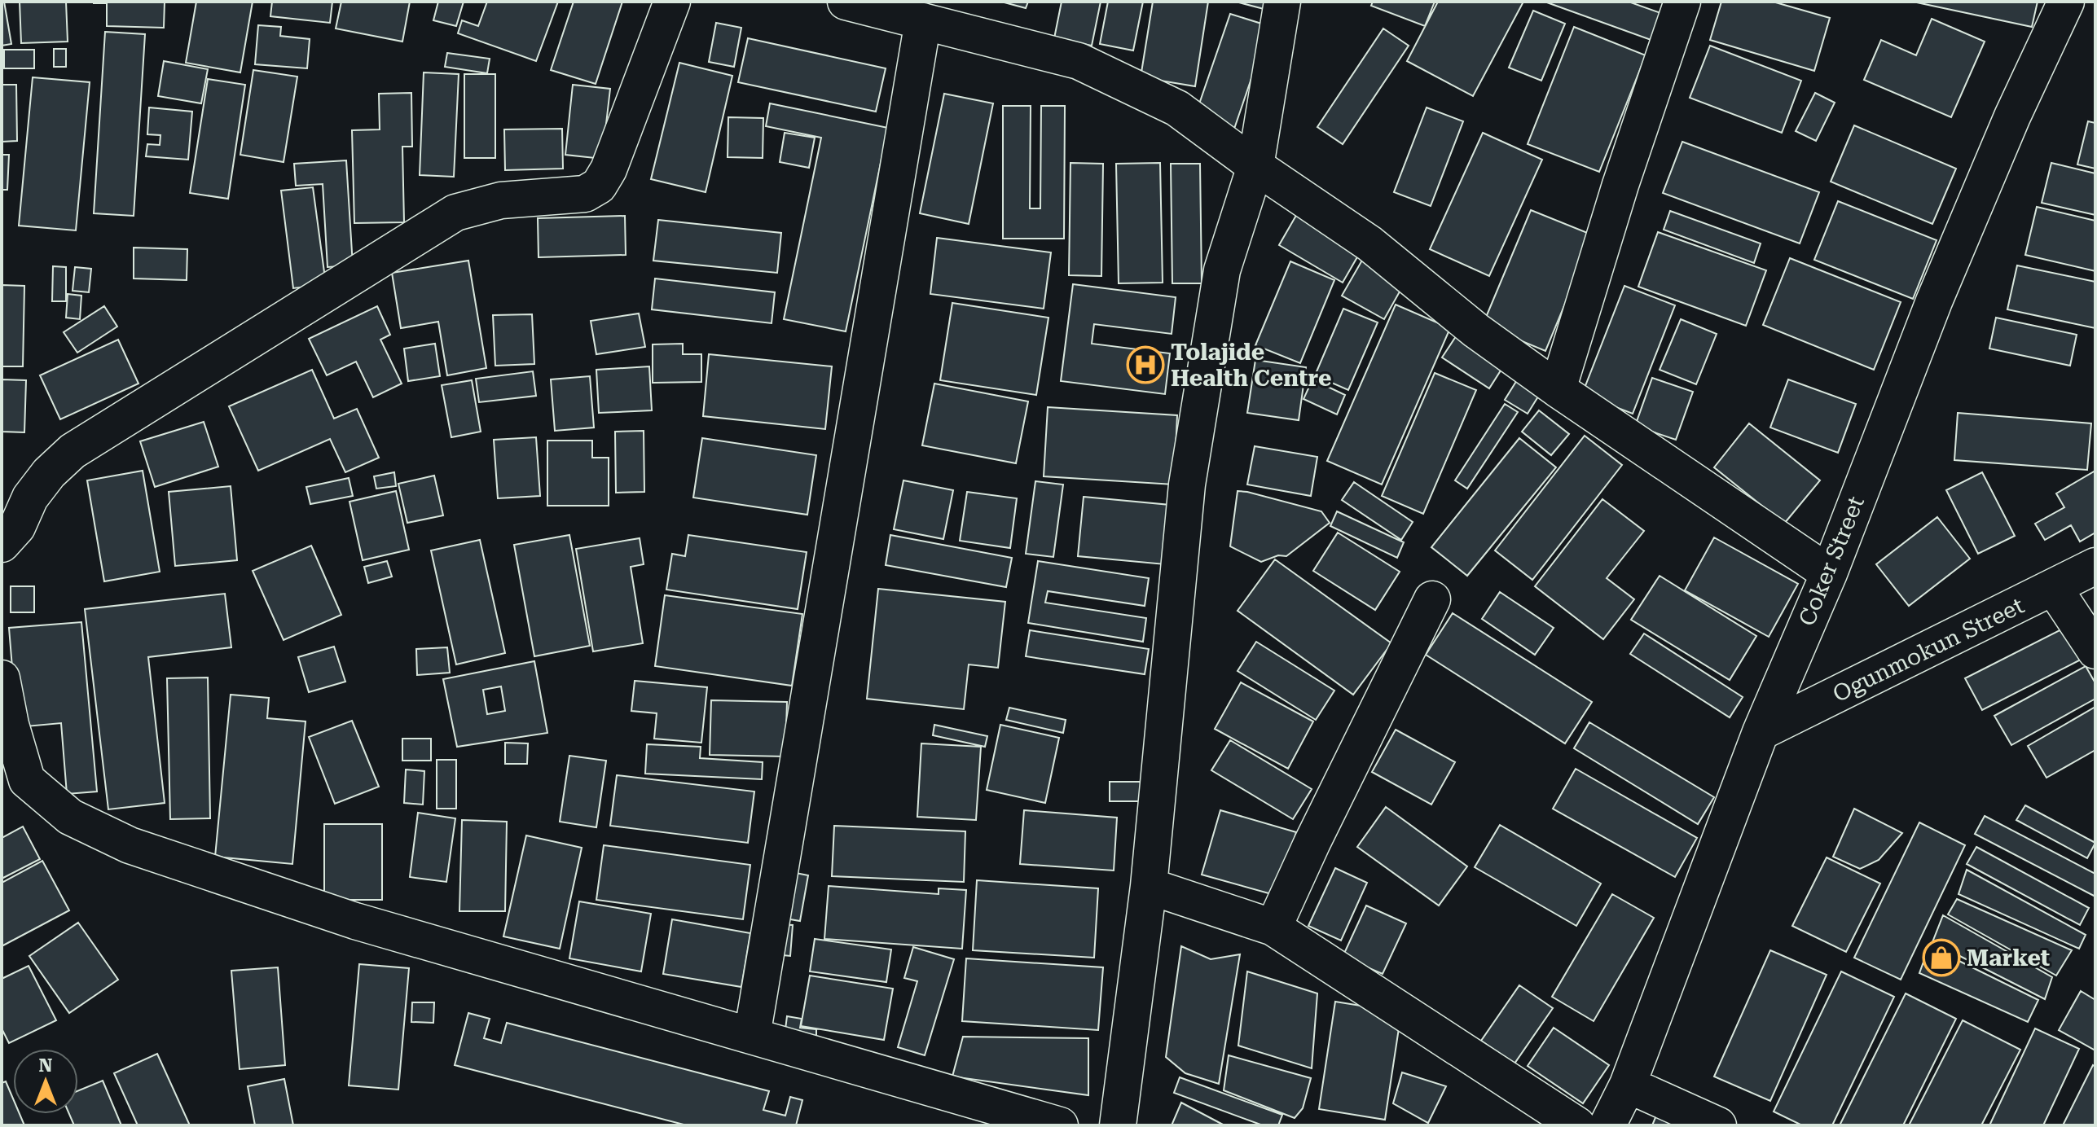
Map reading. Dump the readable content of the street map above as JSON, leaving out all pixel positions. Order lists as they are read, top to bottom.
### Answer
{
  "streets": {
    "street": ["Coker Street", "Ogunmokun Street"]
  },
  "crossings": [
    ["Coker Street", "Ogunmokun Street"]
  ],
  "places": {
    "hospital": ["Tolajide Health Centre"],
    "shop": ["Market"]
  },
  "north": "top"
}
